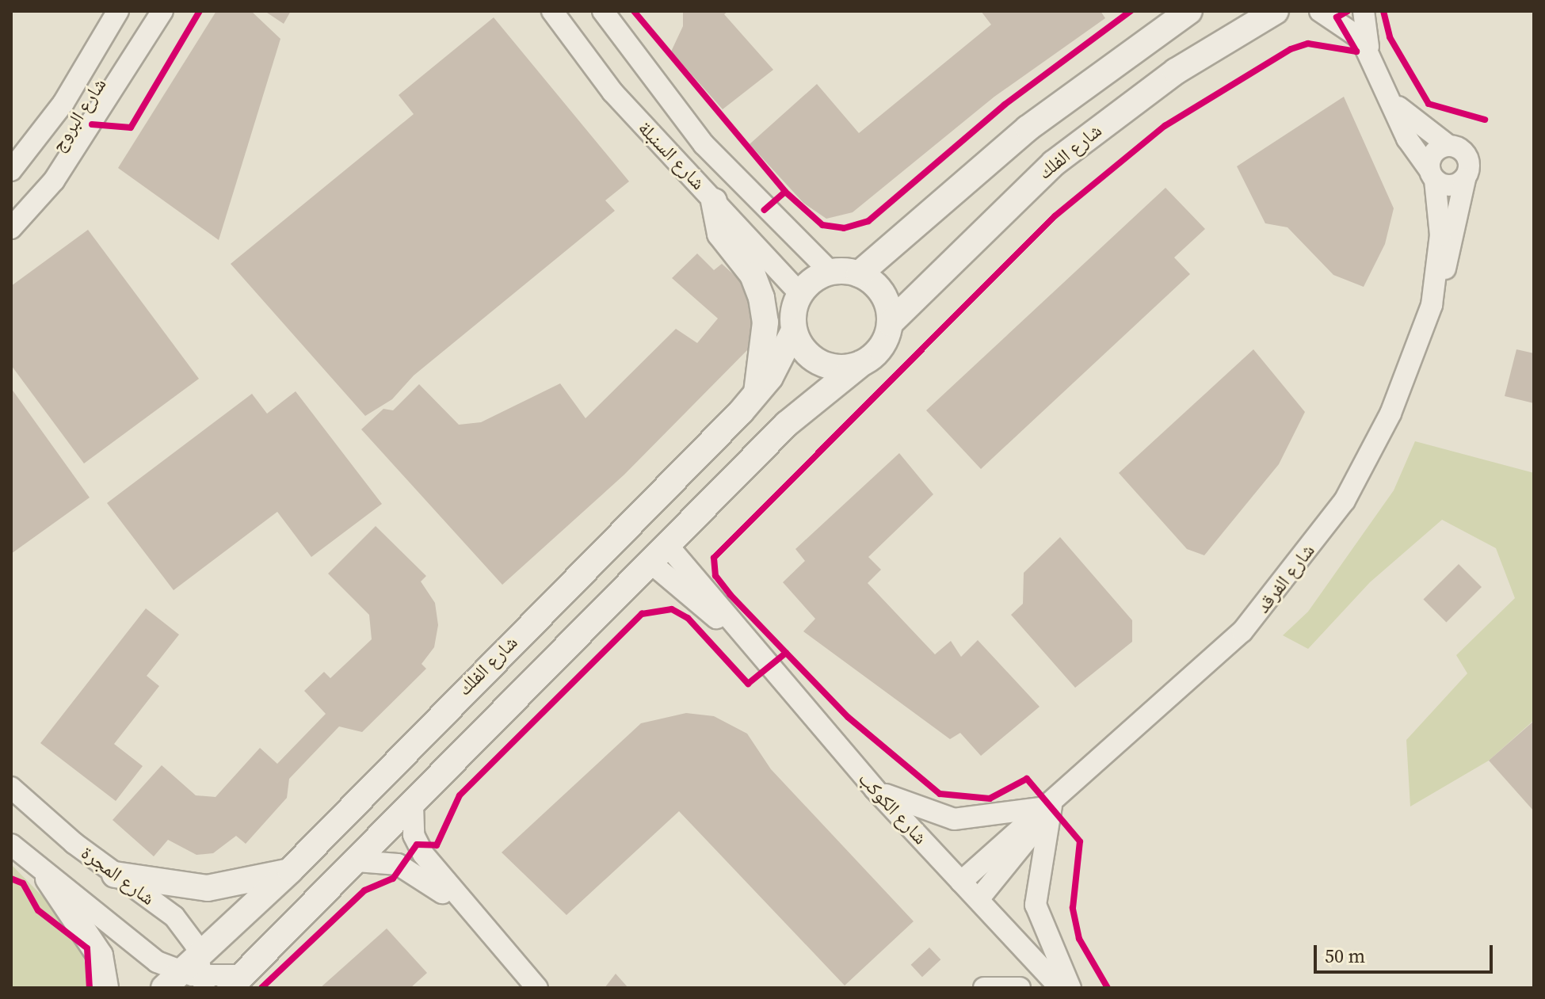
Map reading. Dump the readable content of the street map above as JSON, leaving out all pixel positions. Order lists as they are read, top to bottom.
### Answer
{
  "streets": {
    "street": [
      "شارع البروج",
      "شارع الفلك",
      "شارع السنبلة",
      "شارع الفرقد",
      "شارع الكوكب",
      "شارع المجرة"
    ]
  },
  "crossings": [
    ["شارع الفلك", "شارع السنبلة"],
    ["شارع الفلك", "شارع المجرة"],
    ["شارع الفرقد", "شارع الكوكب"]
  ],
  "scale_bar": "50 m"
}
